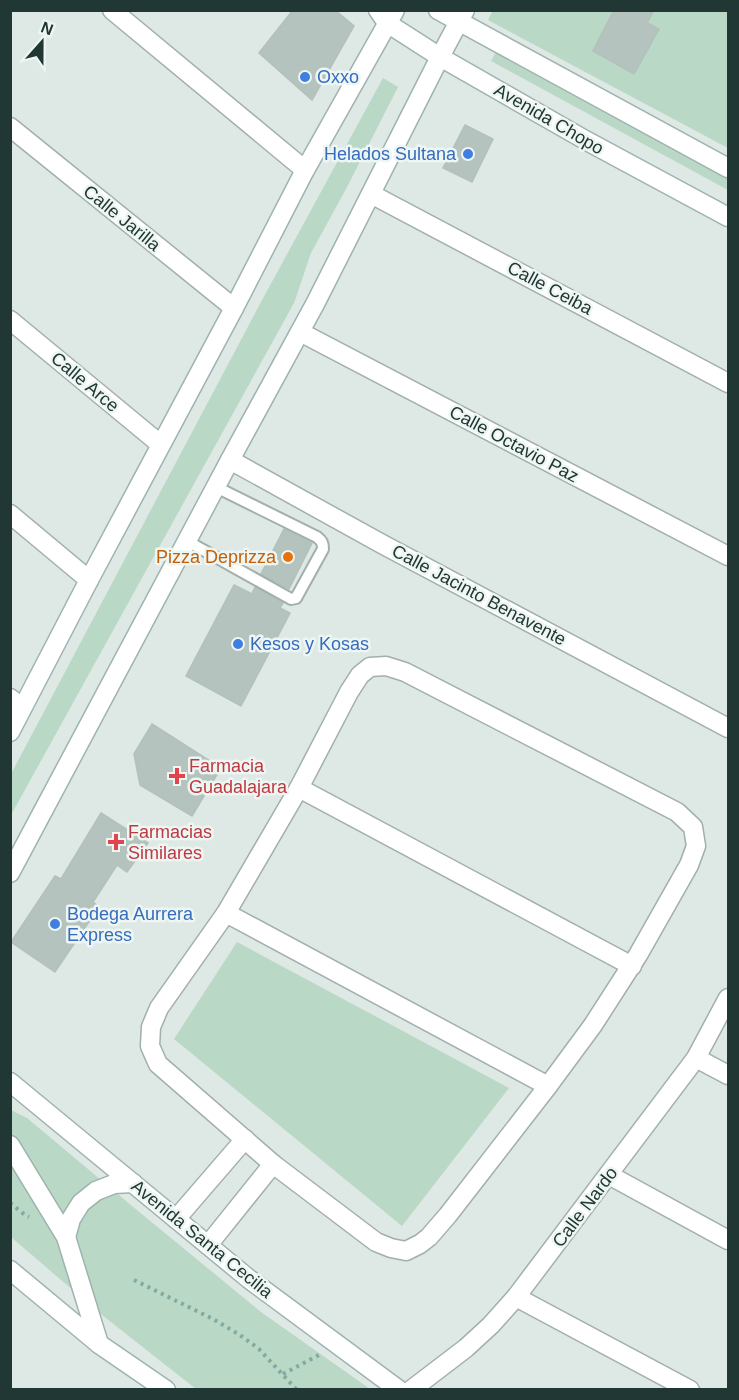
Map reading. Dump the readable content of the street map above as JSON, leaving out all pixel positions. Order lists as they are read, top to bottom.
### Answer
{
  "streets": {
    "street": [
      "Avenida Chopo",
      "Calle Jarilla",
      "Calle Ceiba",
      "Calle Arce",
      "Calle Octavio Paz",
      "Calle Jacinto Benavente",
      "Calle Nardo",
      "Avenida Santa Cecilia"
    ]
  },
  "places": {
    "other": [
      "Oxxo",
      "Helados Sultana",
      "Pizza Deprizza",
      "Kesos y Kosas",
      "Bodega Aurrera Express"
    ],
    "health": ["Farmacia Guadalajara", "Farmacias Similares"]
  },
  "north": "top"
}
